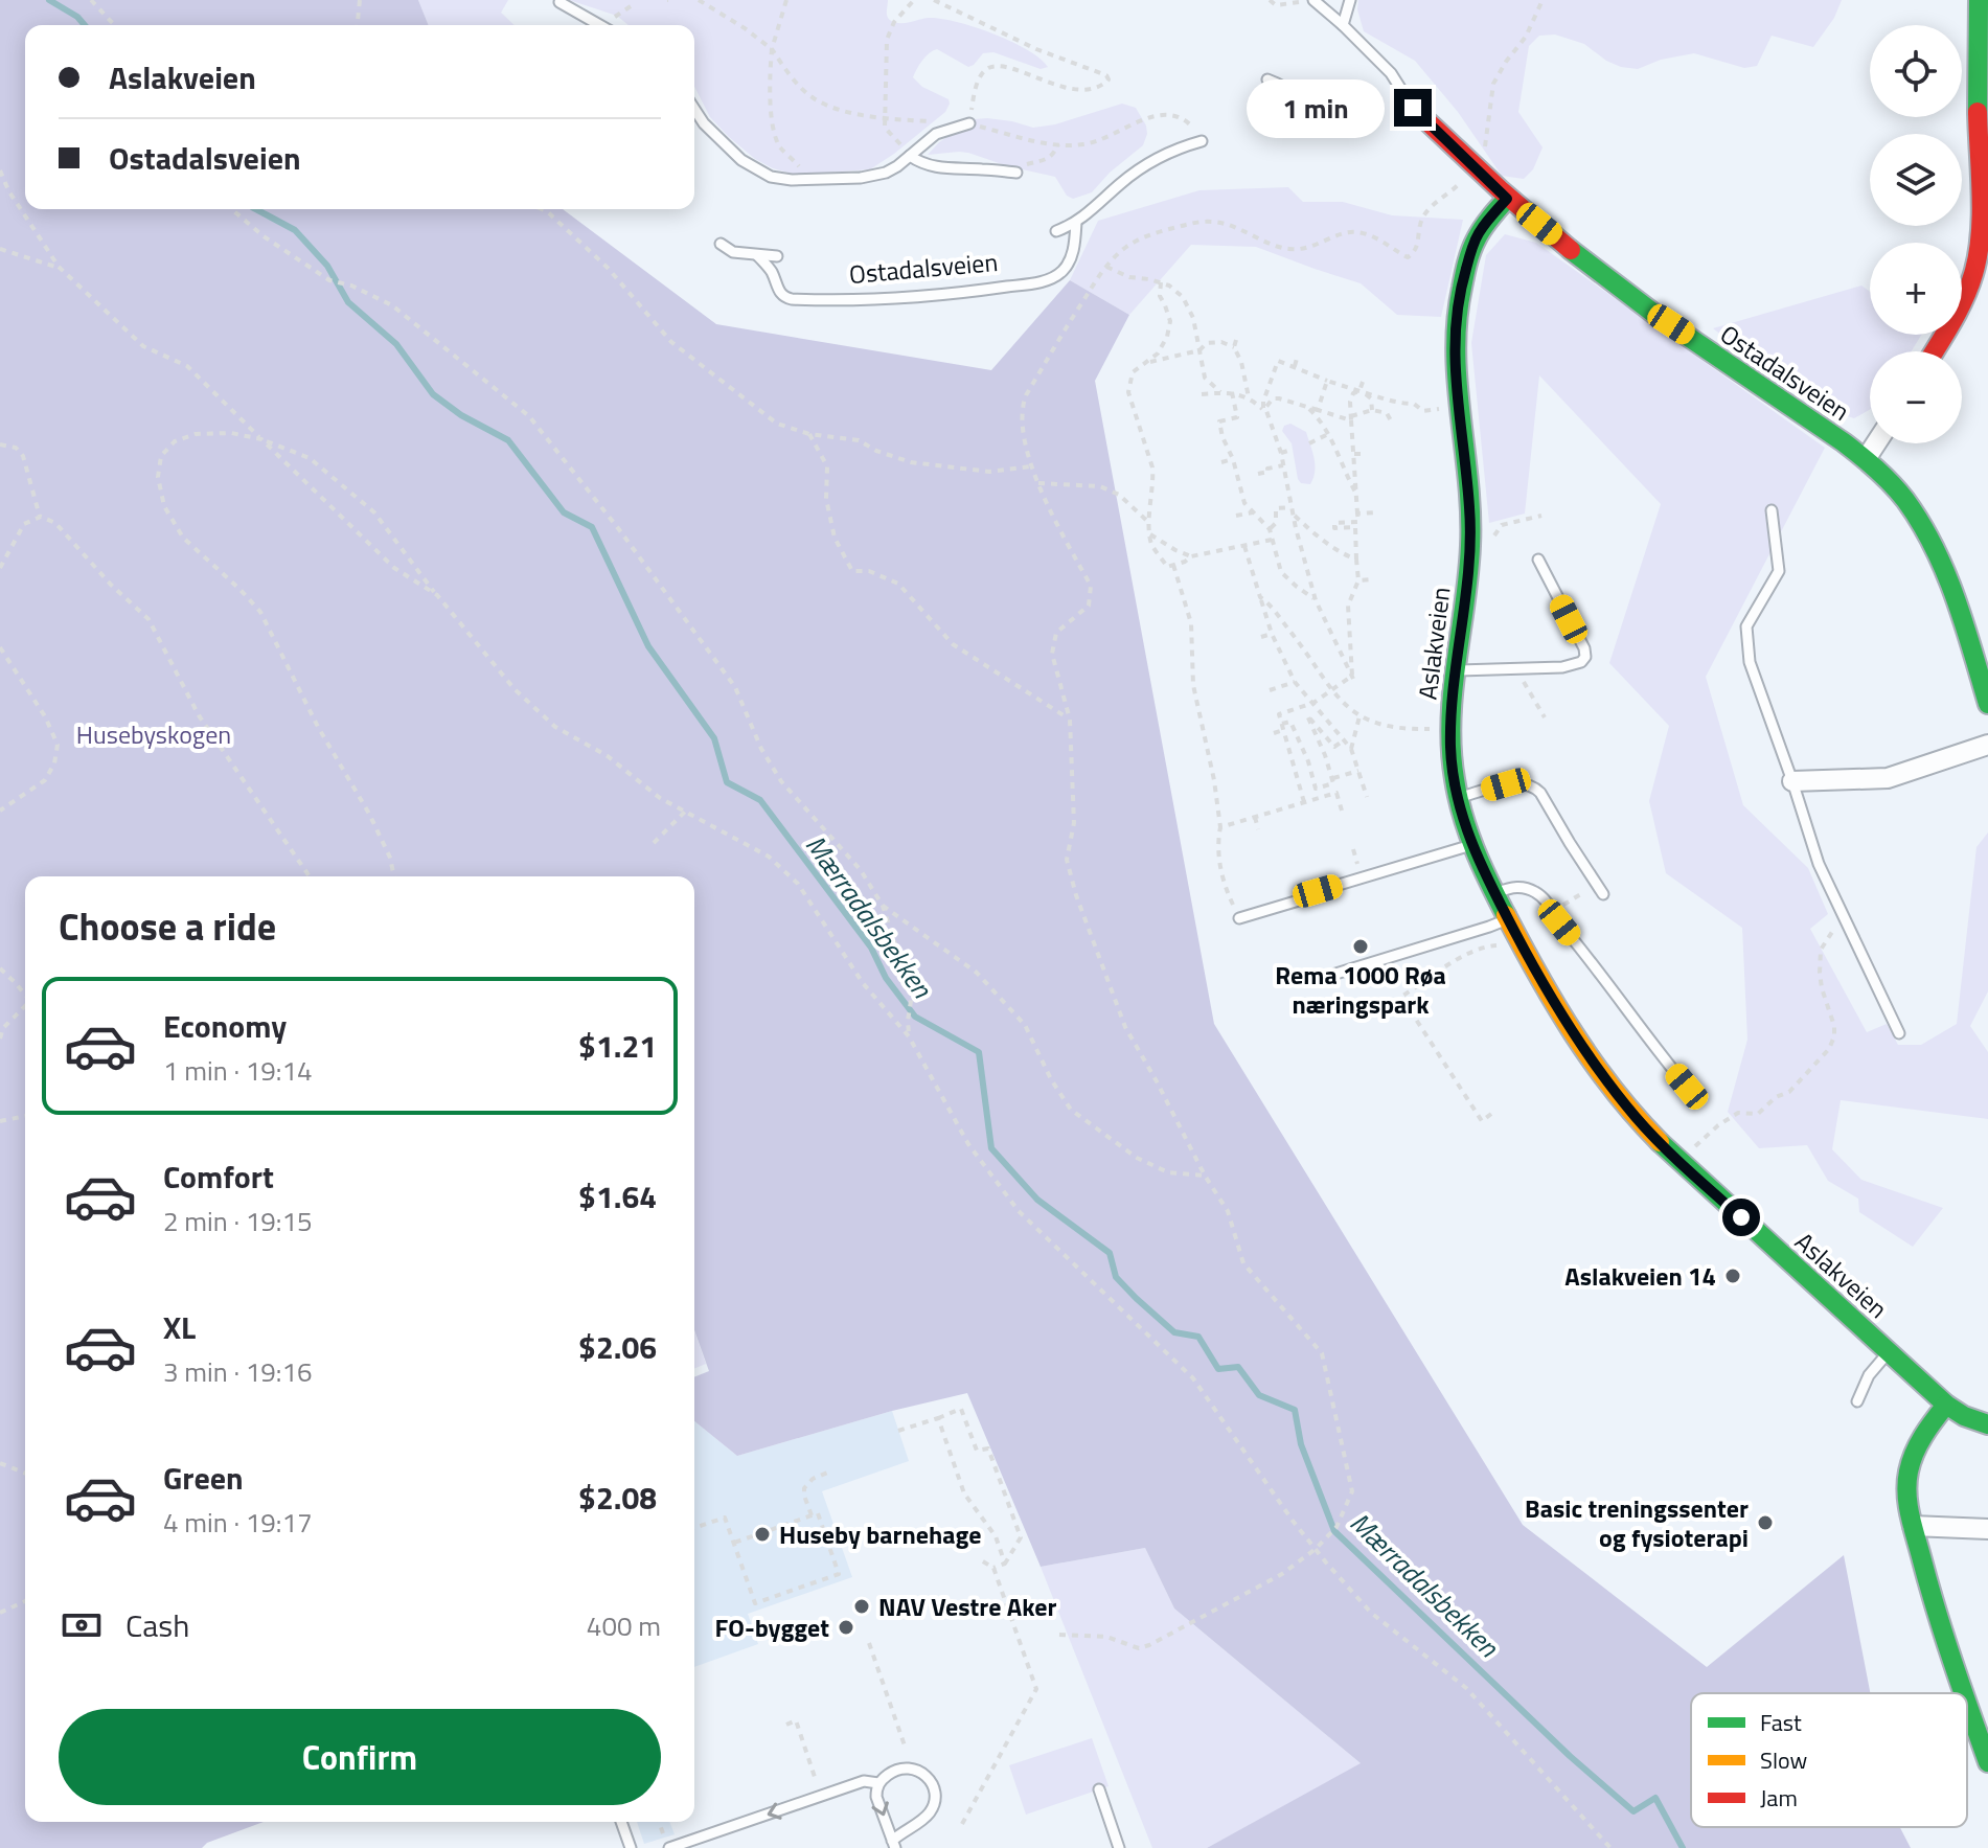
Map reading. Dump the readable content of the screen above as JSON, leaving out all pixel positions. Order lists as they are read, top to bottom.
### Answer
{
  "streets": {
    "street": ["Ostadalsveien", "Aslakveien"]
  },
  "crossings": [
    ["Ostadalsveien", "Aslakveien"]
  ],
  "water": ["Mærradalsbekken"],
  "parks": ["Husebyskogen"],
  "places": [
    "Rema 1000 Røa næringspark",
    "Aslakveien 14",
    "Basic treningssenter og fysioterapi",
    "Huseby barnehage",
    "NAV Vestre Aker",
    "FO-bygget"
  ],
  "legend": ["Fast", "Slow", "Jam"],
  "page": {
    "map_buttons": ["+", "−"],
    "banner": ["Aslakveien", "Ostadalsveien"],
    "bubble": "1 min",
    "heading": "Choose a ride",
    "list": [
      {
        "name": "Economy",
        "note": "1 min · 19:14",
        "value": "$1.21"
      },
      {
        "name": "Comfort",
        "note": "2 min · 19:15",
        "value": "$1.64"
      },
      {
        "name": "XL",
        "note": "3 min · 19:16",
        "value": "$2.06"
      },
      {
        "name": "Green",
        "note": "4 min · 19:17",
        "value": "$2.08"
      }
    ],
    "pay": ["Cash", "400 m"],
    "buttons": "Confirm"
  }
}
